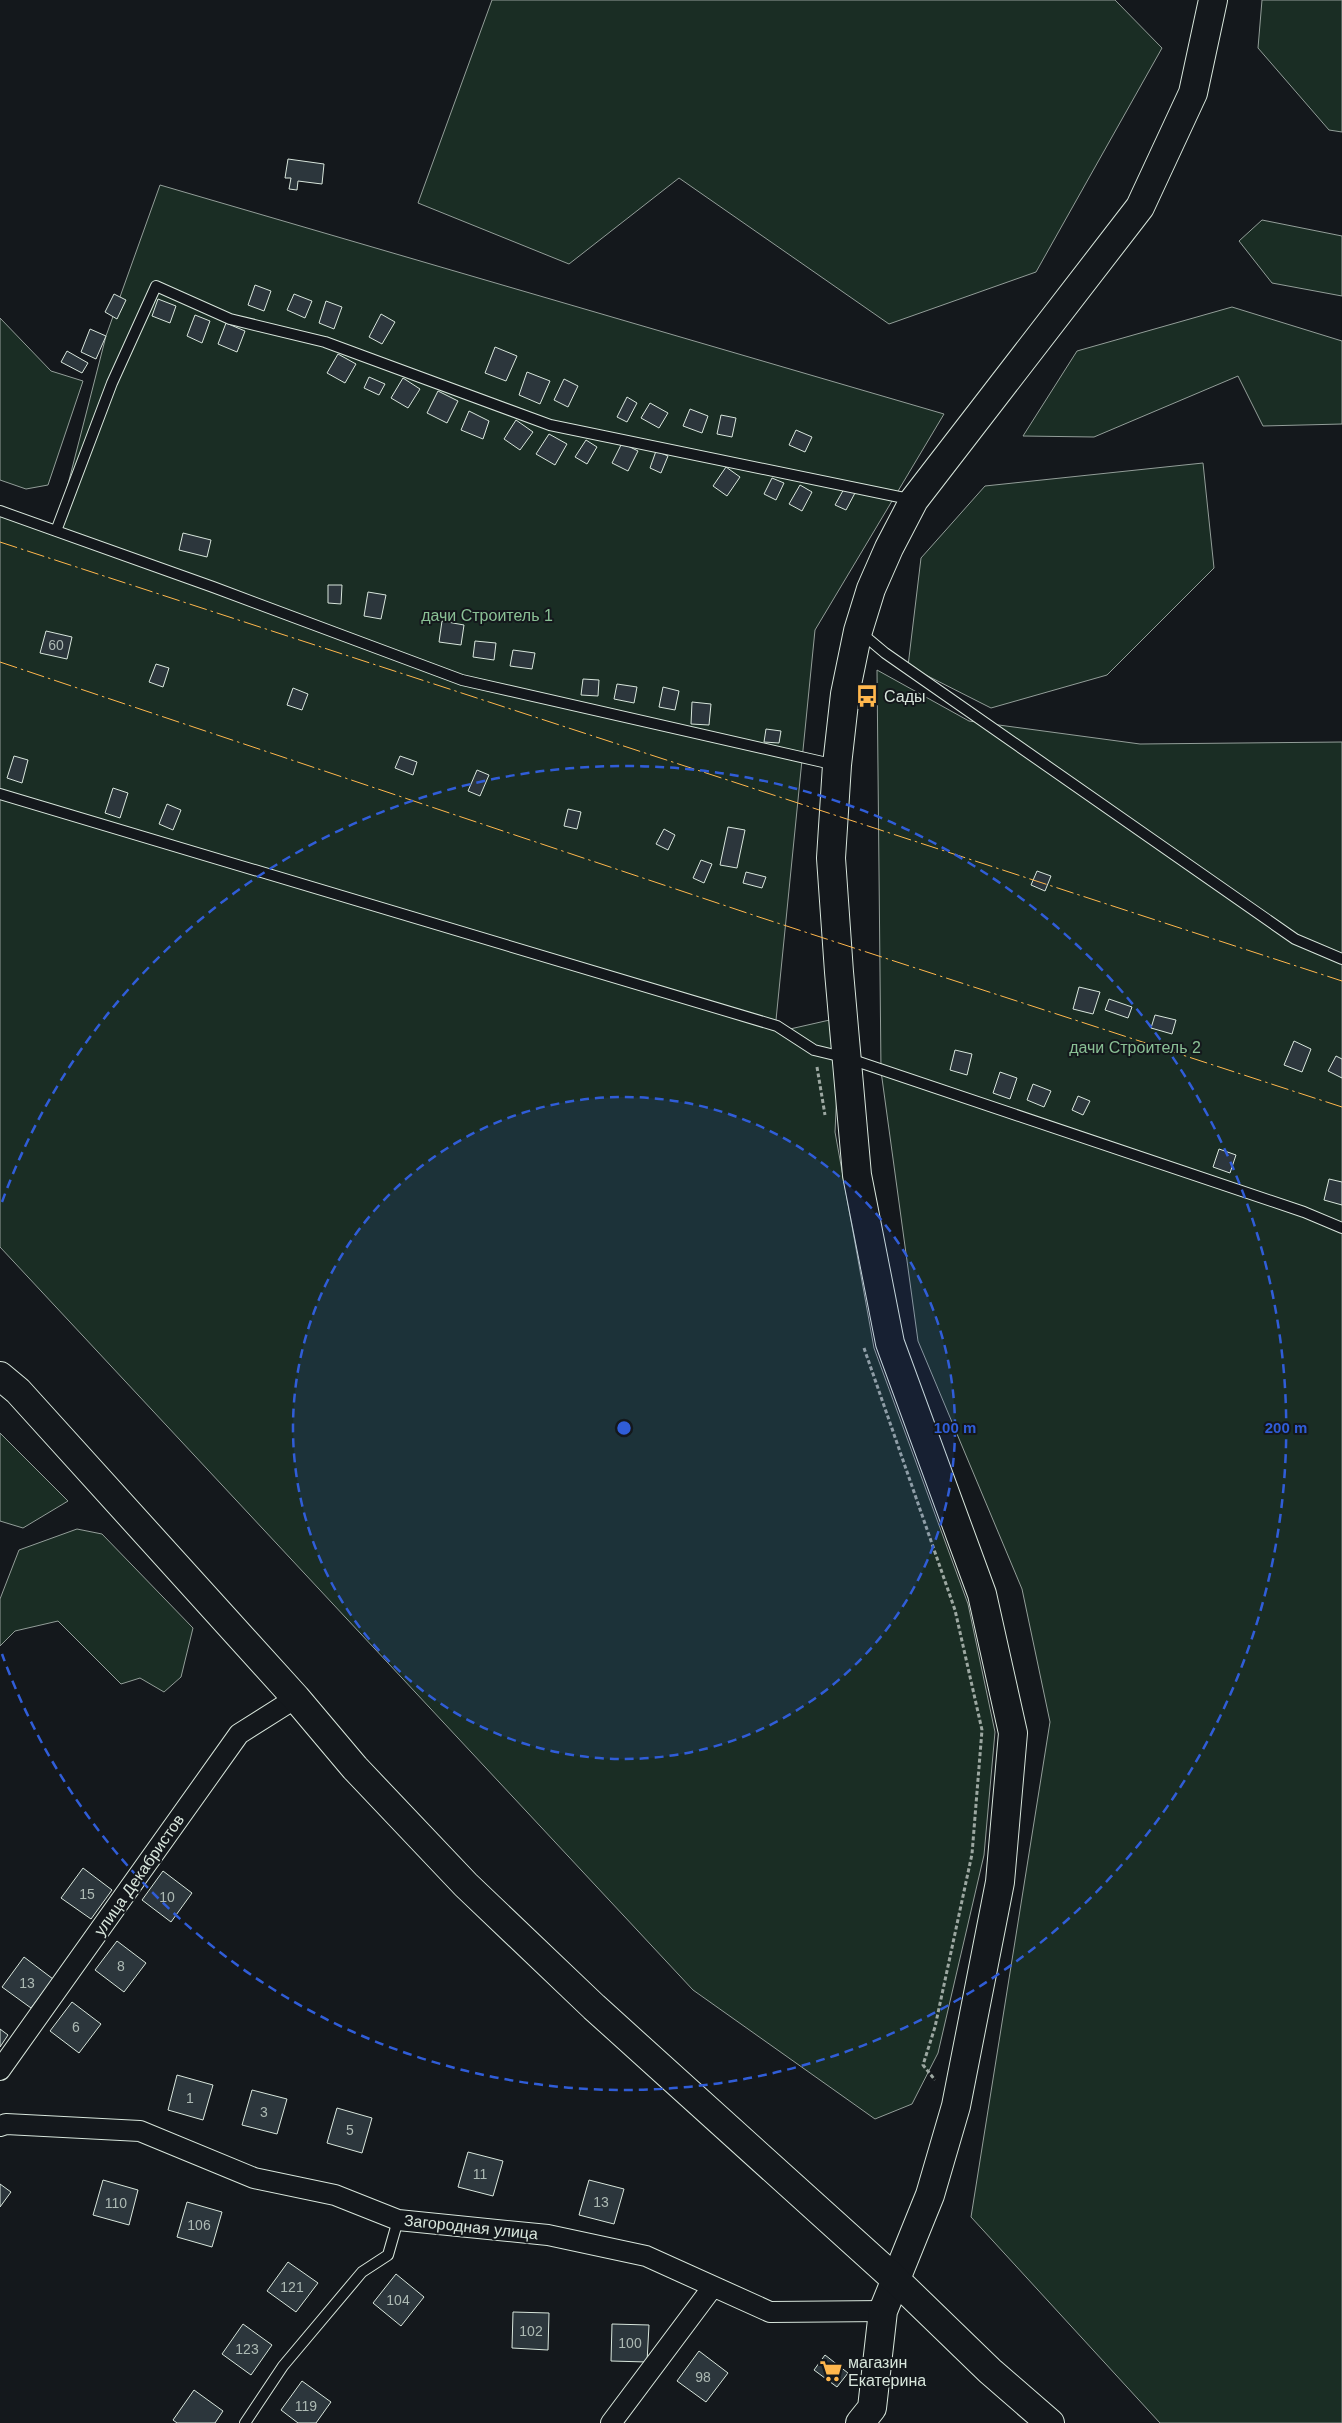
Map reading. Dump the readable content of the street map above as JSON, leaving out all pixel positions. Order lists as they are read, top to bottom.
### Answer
{
  "streets": {
    "street": ["улица Декабристов", "Загородная улица"]
  },
  "parks": ["дачи Строитель 1", "дачи Строитель 2"],
  "places": {
    "bus stop": ["Сады"],
    "supermarket": ["магазин Екатерина"]
  },
  "house_numbers": [
    "60",
    "15",
    "10",
    "8",
    "13",
    "6",
    "1",
    "3",
    "5",
    "11",
    "13",
    "110",
    "106",
    "121",
    "104",
    "102",
    "100",
    "123",
    "98",
    "119"
  ],
  "rings": ["100 m", "200 m"]
}
